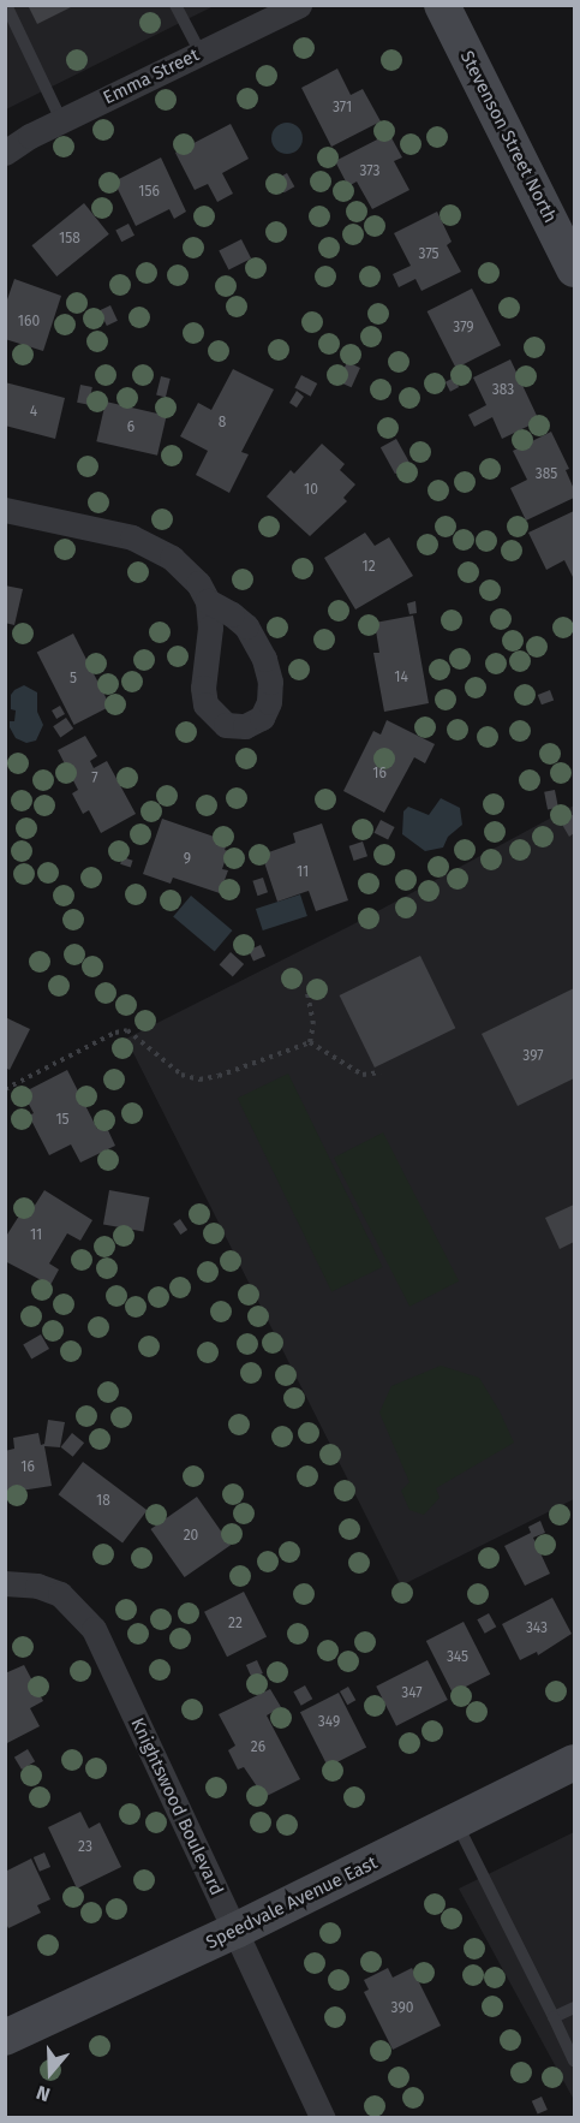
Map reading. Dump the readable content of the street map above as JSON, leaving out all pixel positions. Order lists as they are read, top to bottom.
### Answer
{
  "streets": {
    "main road": ["Stevenson Street North", "Speedvale Avenue East"],
    "street": ["Emma Street", "Knightswood Boulevard"]
  },
  "crossings": [
    ["Knightswood Boulevard", "Speedvale Avenue East"]
  ],
  "house_numbers": [
    "371",
    "373",
    "156",
    "158",
    "375",
    "160",
    "379",
    "383",
    "4",
    "8",
    "6",
    "385",
    "10",
    "12",
    "14",
    "5",
    "16",
    "7",
    "9",
    "11",
    "397",
    "15",
    "11",
    "16",
    "18",
    "20",
    "22",
    "343",
    "345",
    "347",
    "349",
    "26",
    "23",
    "390"
  ],
  "north": "bottom"
}
